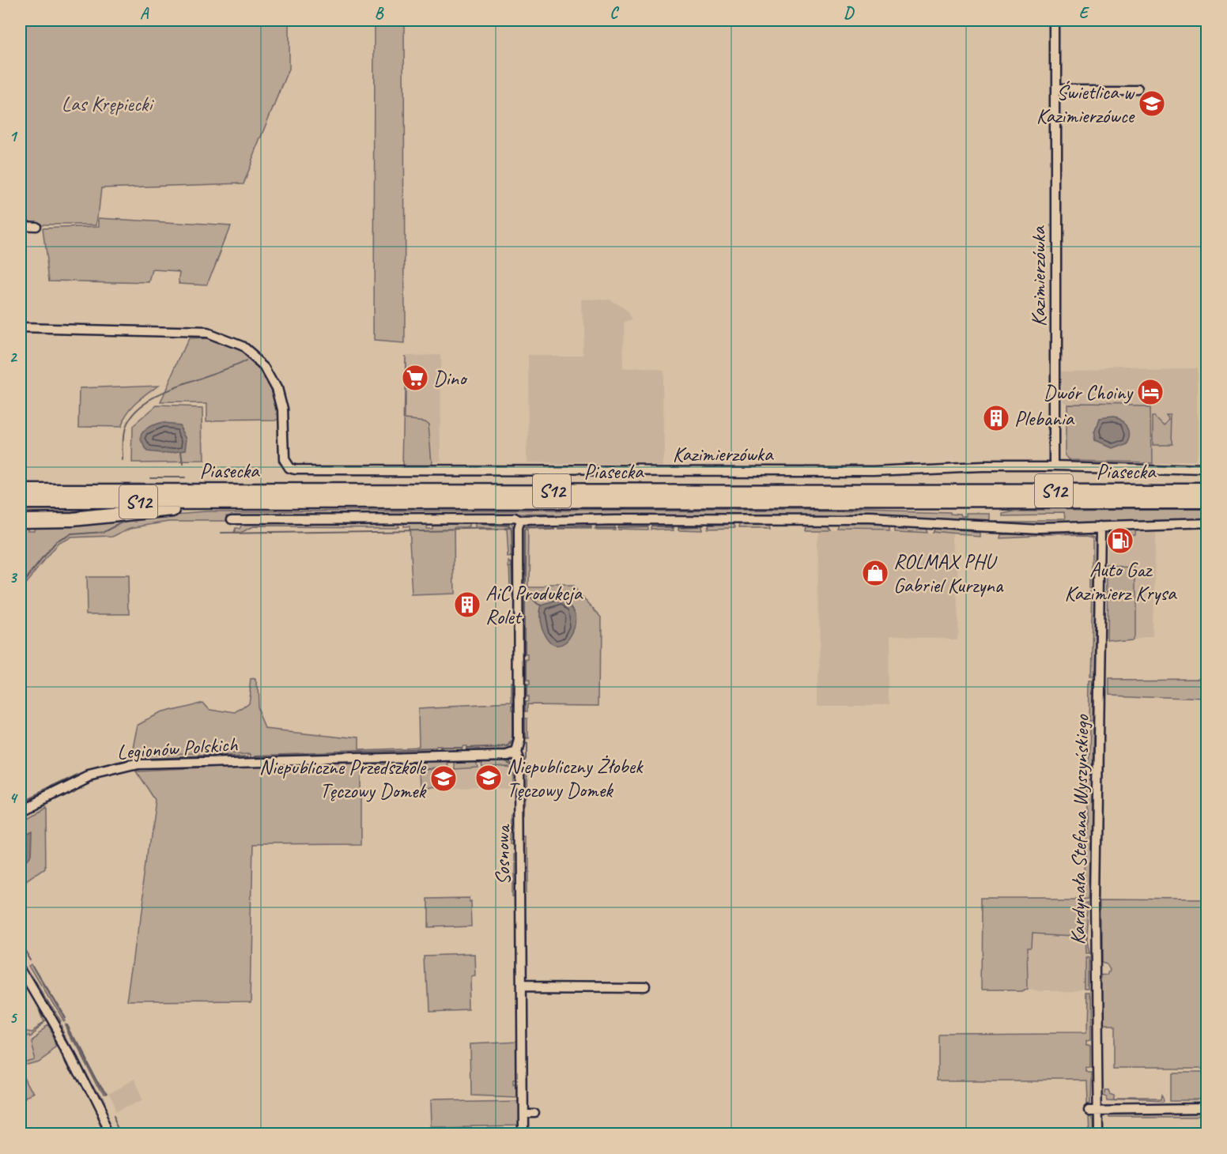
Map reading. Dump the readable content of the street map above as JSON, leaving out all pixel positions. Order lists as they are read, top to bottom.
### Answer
{
  "streets": {
    "highway": ["Piasecka", "S12"],
    "street": [
      "Kazimierzówka",
      "Legionów Polskich",
      "Kardynała Stefana Wyszyńskiego",
      "Sosnowa"
    ]
  },
  "crossings": [
    ["Legionów Polskich", "Sosnowa"]
  ],
  "parks": ["Las Krępiecki"],
  "places": {
    "school or university": ["Świetlica w Kazimierzówce", "Niepubliczny Żłobek Tęczowy Domek", "Niepubliczne Przedszkole Tęczowy Domek"],
    "supermarket": ["Dino"],
    "hotel": ["Dwór Choiny"],
    "building": ["Plebania", "AiC Produkcja Rolet"],
    "fuel station": ["Auto Gaz Kazimierz Krysa"],
    "shop": ["ROLMAX PHU Gabriel Kurzyna"]
  },
  "grid": {
    "columns": [
      "A",
      "B",
      "C",
      "D",
      "E"
    ],
    "rows": [
      "1",
      "2",
      "3",
      "4",
      "5"
    ]
  }
}
